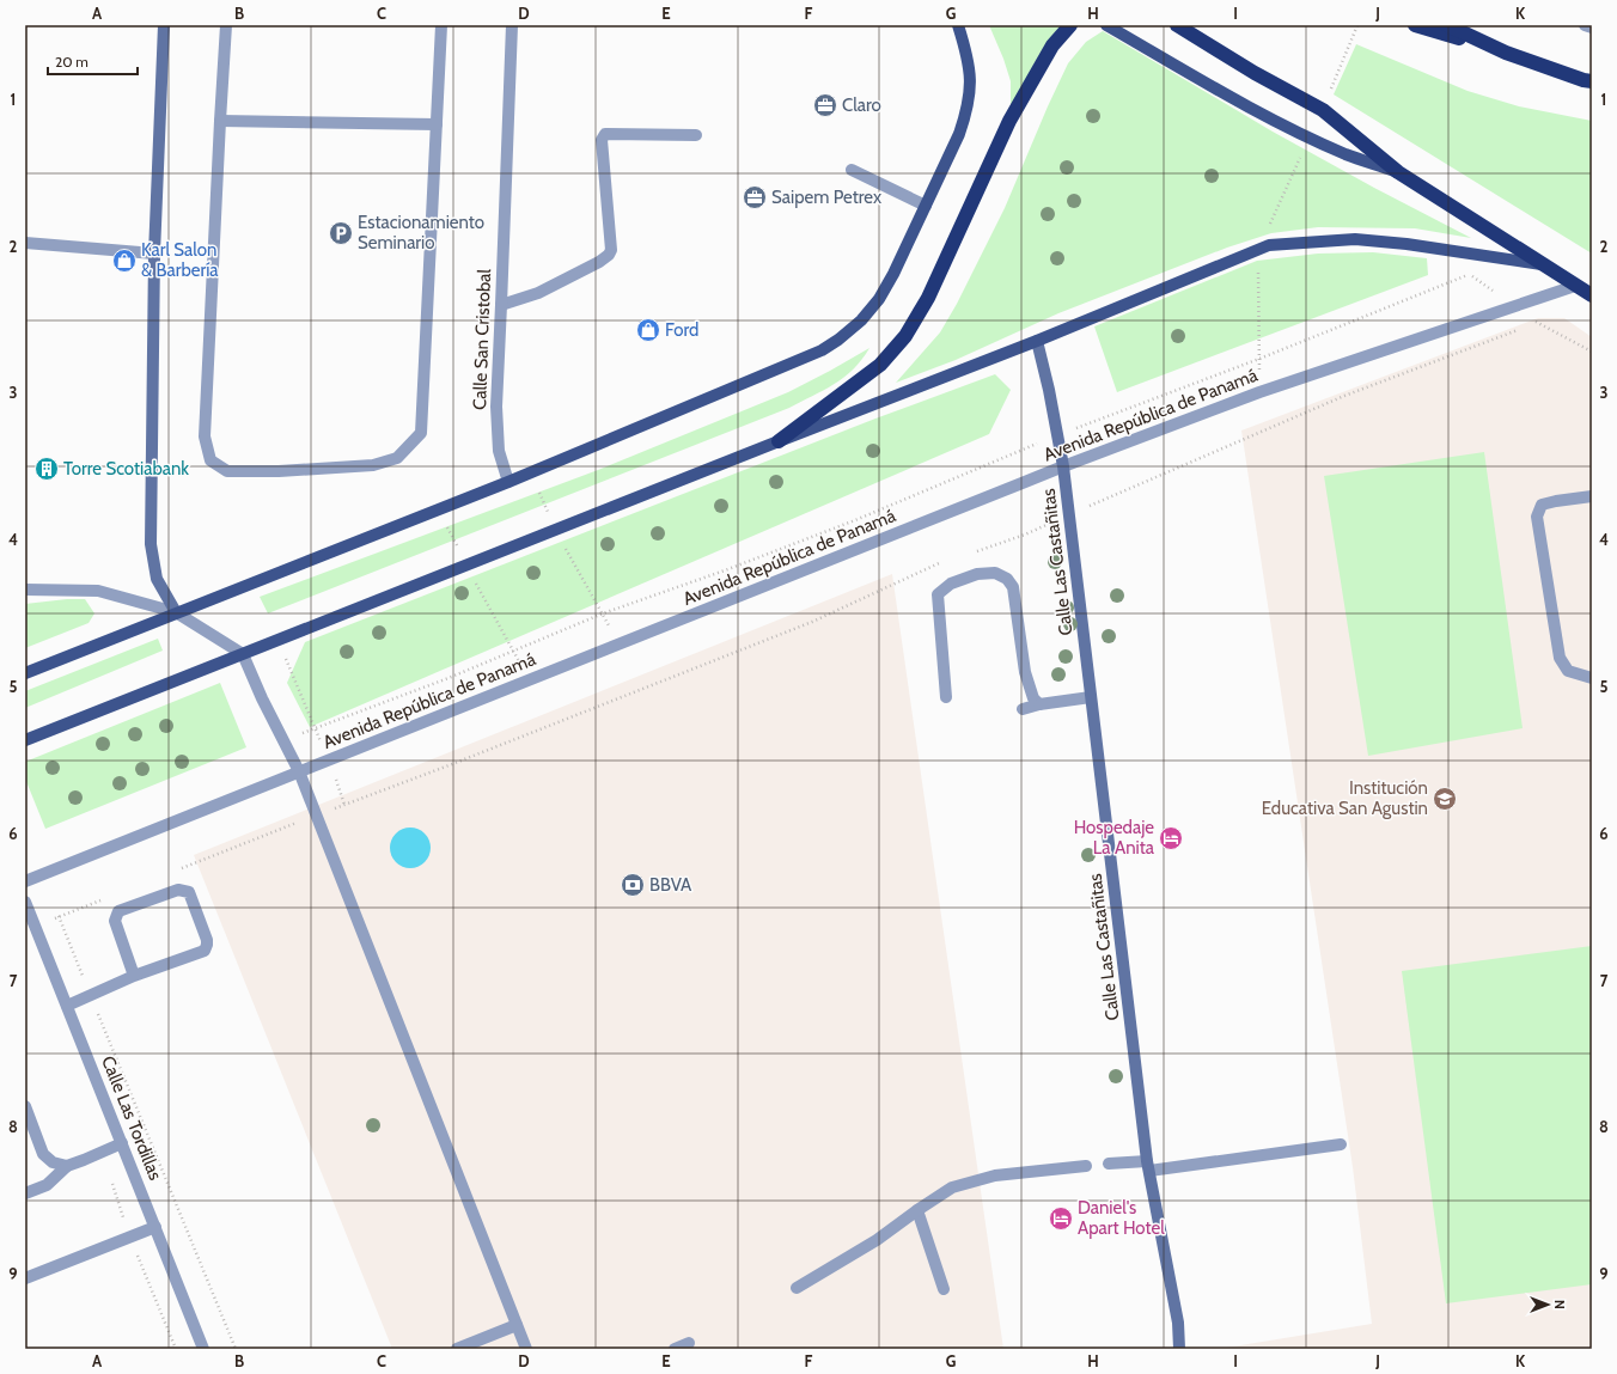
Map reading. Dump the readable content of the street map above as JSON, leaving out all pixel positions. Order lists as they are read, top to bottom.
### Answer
{
  "streets": {
    "street": [
      "Calle San Cristobal",
      "Avenida República de Panamá",
      "Calle Las Castañitas",
      "Calle Las Tordillas"
    ]
  },
  "crossings": [
    ["Avenida República de Panamá", "Calle Las Castañitas"]
  ],
  "places": {
    "office": ["Claro", "Saipem Petrex"],
    "parking": ["Estacionamiento Seminario"],
    "shop": ["Karl Salon & Barbería", "Ford"],
    "building": ["Torre Scotiabank"],
    "school or university": ["Institución Educativa San Agustin"],
    "hotel": ["Hospedaje La Anita", "Daniel's Apart Hotel"],
    "bank": ["BBVA"]
  },
  "scale_bar": "20 m",
  "north": "right",
  "grid": {
    "columns": [
      "A",
      "B",
      "C",
      "D",
      "E",
      "F",
      "G",
      "H",
      "I",
      "J",
      "K"
    ],
    "rows": [
      "1",
      "2",
      "3",
      "4",
      "5",
      "6",
      "7",
      "8",
      "9"
    ]
  }
}
